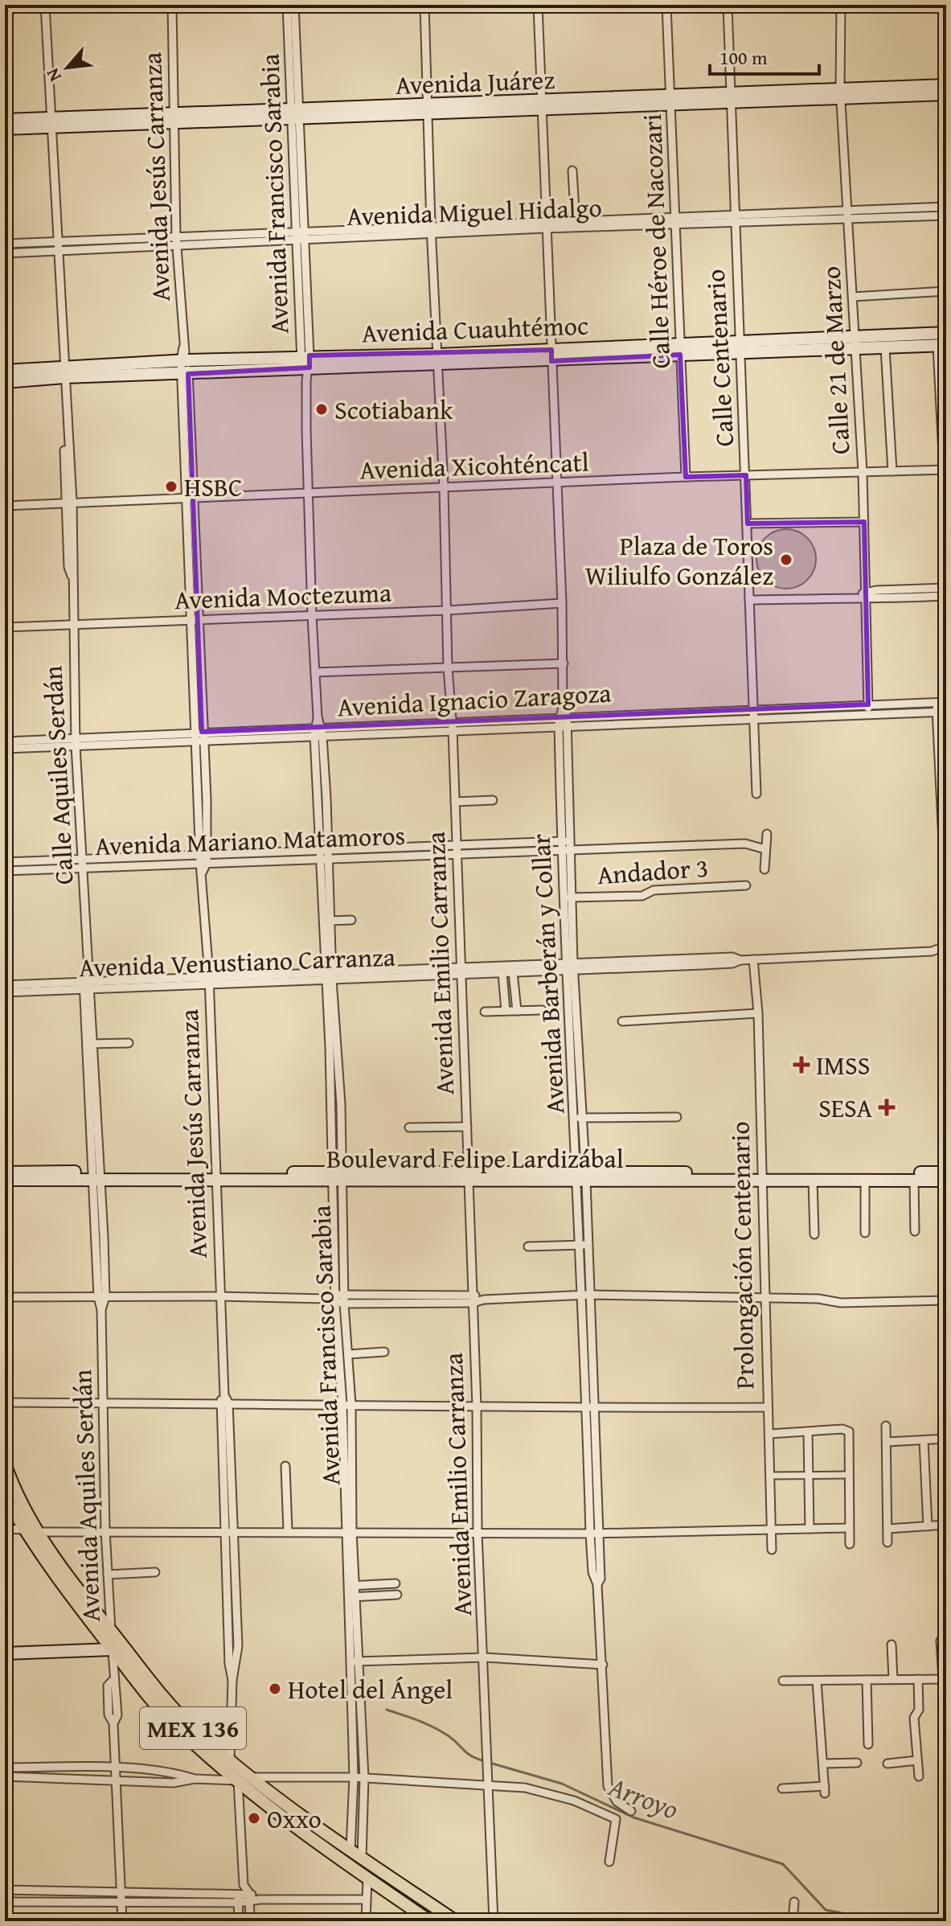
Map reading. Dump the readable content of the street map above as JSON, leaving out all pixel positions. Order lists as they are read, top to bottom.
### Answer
{
  "streets": {
    "main road": [
      "Avenida Juárez",
      "Avenida Cuauhtémoc",
      "Boulevard Felipe Lardizábal",
      "MEX 136"
    ],
    "street": [
      "Avenida Jesús Carranza",
      "Avenida Francisco Sarabia",
      "Avenida Miguel Hidalgo",
      "Calle Héroe de Nacozari",
      "Calle Centenario",
      "Calle 21 de Marzo",
      "Avenida Xicohténcatl",
      "Avenida Moctezuma",
      "Avenida Ignacio Zaragoza",
      "Calle Aquiles Serdán",
      "Avenida Mariano Matamoros",
      "Andador 3",
      "Avenida Venustiano Carranza",
      "Avenida Emilio Carranza",
      "Avenida Barberán y Collar",
      "Prolongación Centenario",
      "Avenida Aquiles Serdán"
    ]
  },
  "crossings": [
    ["Avenida Juárez", "Avenida Jesús Carranza"],
    ["Avenida Juárez", "Avenida Francisco Sarabia"],
    ["Avenida Juárez", "Calle Héroe de Nacozari"],
    ["Avenida Juárez", "Calle Centenario"],
    ["Avenida Juárez", "Calle 21 de Marzo"],
    ["Avenida Juárez", "Calle Aquiles Serdán"],
    ["Avenida Juárez", "Avenida Emilio Carranza"],
    ["Avenida Juárez", "Avenida Barberán y Collar"],
    ["Avenida Jesús Carranza", "Avenida Miguel Hidalgo"],
    ["Avenida Jesús Carranza", "Avenida Cuauhtémoc"],
    ["Avenida Jesús Carranza", "Avenida Xicohténcatl"],
    ["Avenida Jesús Carranza", "Avenida Moctezuma"],
    ["Avenida Jesús Carranza", "Avenida Ignacio Zaragoza"],
    ["Avenida Jesús Carranza", "Avenida Mariano Matamoros"],
    ["Avenida Jesús Carranza", "Avenida Venustiano Carranza"],
    ["Avenida Jesús Carranza", "Boulevard Felipe Lardizábal"],
    ["Avenida Jesús Carranza", "MEX 136"],
    ["Avenida Francisco Sarabia", "Avenida Miguel Hidalgo"],
    ["Avenida Francisco Sarabia", "Avenida Cuauhtémoc"],
    ["Avenida Francisco Sarabia", "Avenida Xicohténcatl"],
    ["Avenida Francisco Sarabia", "Avenida Moctezuma"],
    ["Avenida Francisco Sarabia", "Avenida Ignacio Zaragoza"],
    ["Avenida Francisco Sarabia", "Avenida Mariano Matamoros"],
    ["Avenida Francisco Sarabia", "Avenida Venustiano Carranza"],
    ["Avenida Francisco Sarabia", "Boulevard Felipe Lardizábal"],
    ["Avenida Francisco Sarabia", "MEX 136"],
    ["Avenida Miguel Hidalgo", "Calle Héroe de Nacozari"],
    ["Avenida Miguel Hidalgo", "Calle Centenario"],
    ["Avenida Miguel Hidalgo", "Calle 21 de Marzo"],
    ["Avenida Miguel Hidalgo", "Calle Aquiles Serdán"],
    ["Avenida Miguel Hidalgo", "Avenida Emilio Carranza"],
    ["Avenida Miguel Hidalgo", "Avenida Barberán y Collar"],
    ["Calle Héroe de Nacozari", "Avenida Cuauhtémoc"],
    ["Calle Héroe de Nacozari", "Avenida Xicohténcatl"],
    ["Avenida Cuauhtémoc", "Calle Centenario"],
    ["Avenida Cuauhtémoc", "Calle 21 de Marzo"],
    ["Avenida Cuauhtémoc", "Calle Aquiles Serdán"],
    ["Avenida Cuauhtémoc", "Avenida Emilio Carranza"],
    ["Avenida Cuauhtémoc", "Avenida Barberán y Collar"],
    ["Calle Centenario", "Avenida Xicohténcatl"],
    ["Calle Centenario", "Avenida Ignacio Zaragoza"],
    ["Calle 21 de Marzo", "Avenida Xicohténcatl"],
    ["Calle 21 de Marzo", "Avenida Ignacio Zaragoza"],
    ["Avenida Xicohténcatl", "Calle Aquiles Serdán"],
    ["Avenida Xicohténcatl", "Avenida Emilio Carranza"],
    ["Avenida Xicohténcatl", "Avenida Barberán y Collar"],
    ["Avenida Moctezuma", "Calle Aquiles Serdán"],
    ["Avenida Moctezuma", "Avenida Emilio Carranza"],
    ["Avenida Moctezuma", "Avenida Barberán y Collar"],
    ["Avenida Ignacio Zaragoza", "Calle Aquiles Serdán"],
    ["Avenida Ignacio Zaragoza", "Avenida Emilio Carranza"],
    ["Avenida Ignacio Zaragoza", "Avenida Barberán y Collar"],
    ["Calle Aquiles Serdán", "Avenida Mariano Matamoros"],
    ["Calle Aquiles Serdán", "Avenida Venustiano Carranza"],
    ["Calle Aquiles Serdán", "Boulevard Felipe Lardizábal"],
    ["Calle Aquiles Serdán", "Avenida Aquiles Serdán"],
    ["Avenida Mariano Matamoros", "Avenida Emilio Carranza"],
    ["Avenida Mariano Matamoros", "Avenida Barberán y Collar"],
    ["Andador 3", "Avenida Barberán y Collar"],
    ["Avenida Venustiano Carranza", "Avenida Emilio Carranza"],
    ["Avenida Venustiano Carranza", "Avenida Barberán y Collar"],
    ["Avenida Venustiano Carranza", "Prolongación Centenario"],
    ["Avenida Emilio Carranza", "Boulevard Felipe Lardizábal"],
    ["Avenida Barberán y Collar", "Boulevard Felipe Lardizábal"],
    ["Boulevard Felipe Lardizábal", "Prolongación Centenario"],
    ["Avenida Aquiles Serdán", "MEX 136"]
  ],
  "water": ["Arroyo"],
  "places": {
    "other": [
      "Scotiabank",
      "HSBC",
      "Plaza de Toros Wiliulfo González",
      "Hotel del Ángel",
      "Oxxo"
    ],
    "health": ["IMSS", "SESA"]
  },
  "scale_bar": "100 m",
  "north": "bottom left"
}
